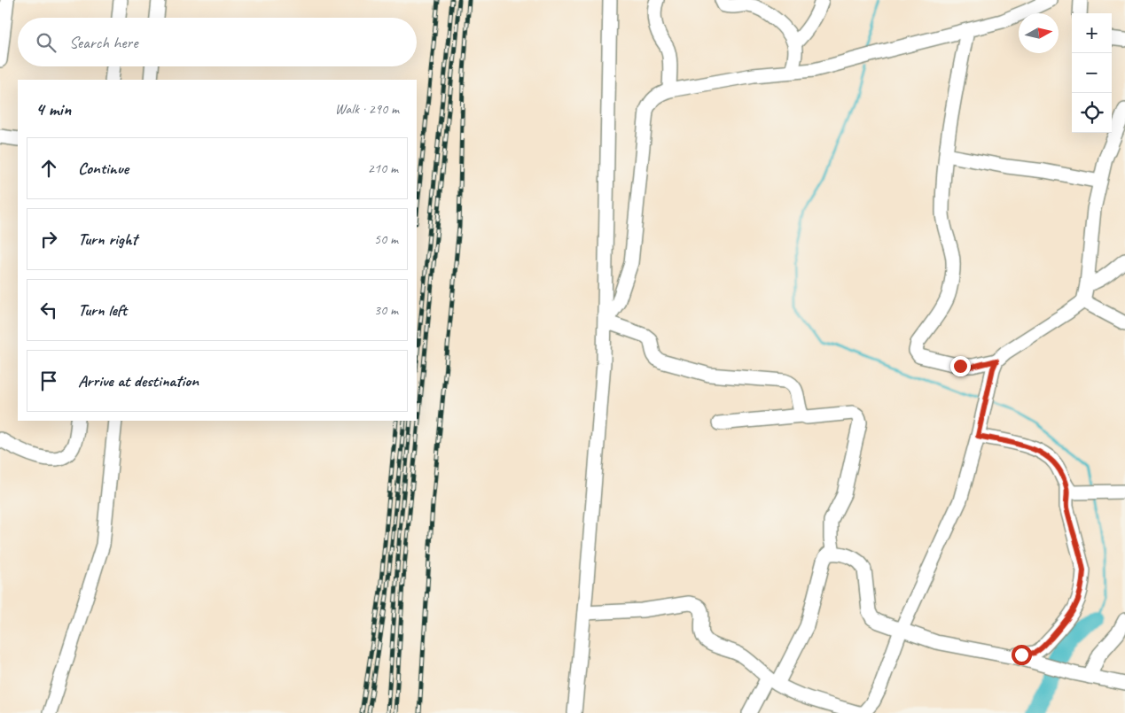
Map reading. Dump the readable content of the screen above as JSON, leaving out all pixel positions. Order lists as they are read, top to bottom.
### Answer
{
  "north": "right",
  "page": {
    "map_buttons": ["+", "−"],
    "search": "Search here",
    "heading": ["4 min", "Walk · 290 m"],
    "list": [
      ["Continue", "210 m"],
      ["Turn right", "50 m"],
      ["Turn left", "30 m"],
      "Arrive at destination"
    ]
  }
}
